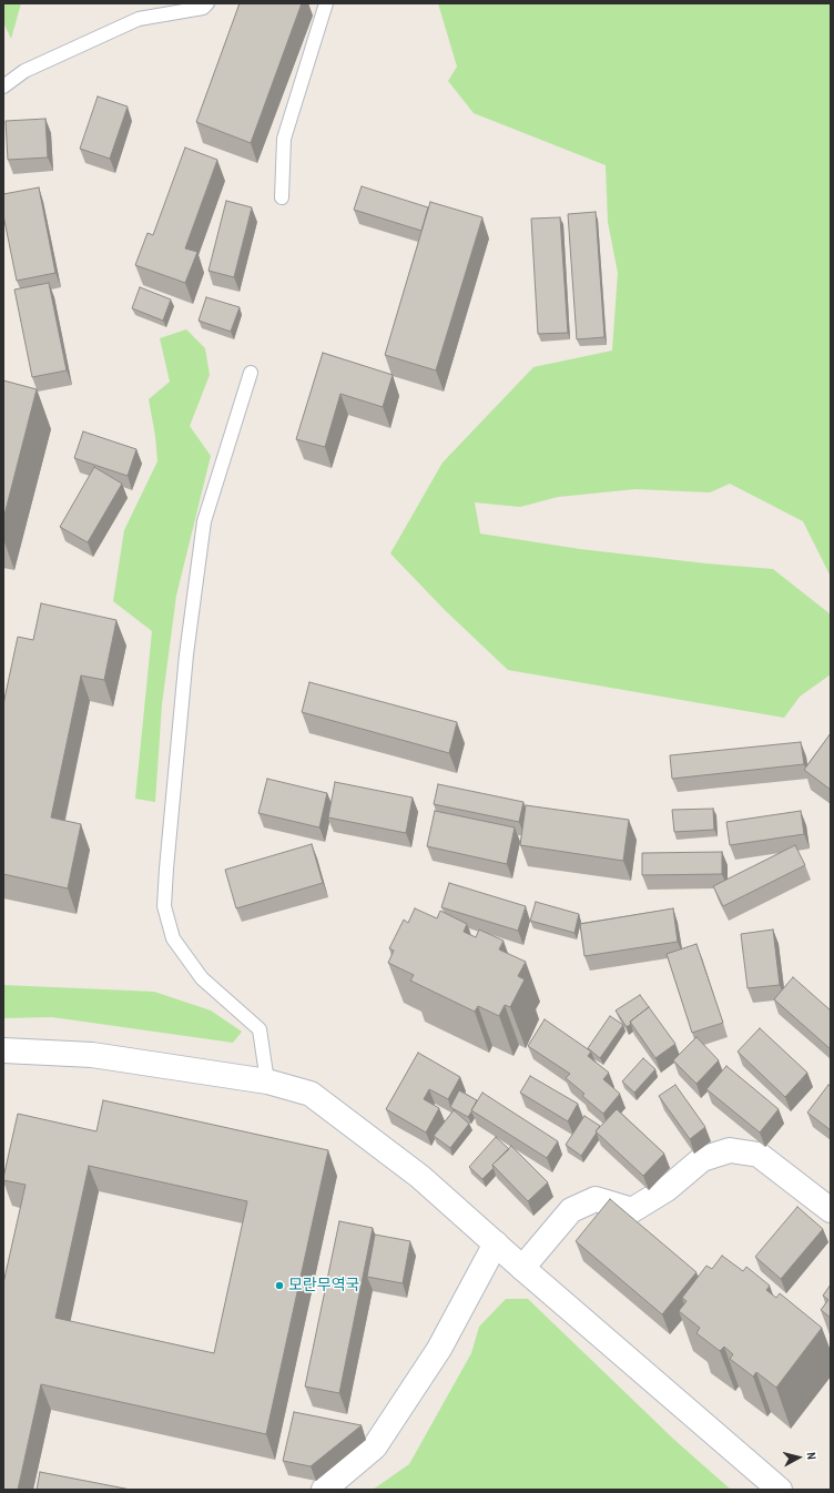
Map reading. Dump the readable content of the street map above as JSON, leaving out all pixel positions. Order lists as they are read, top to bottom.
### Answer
{
  "places": ["모란무역국"],
  "north": "right"
}
